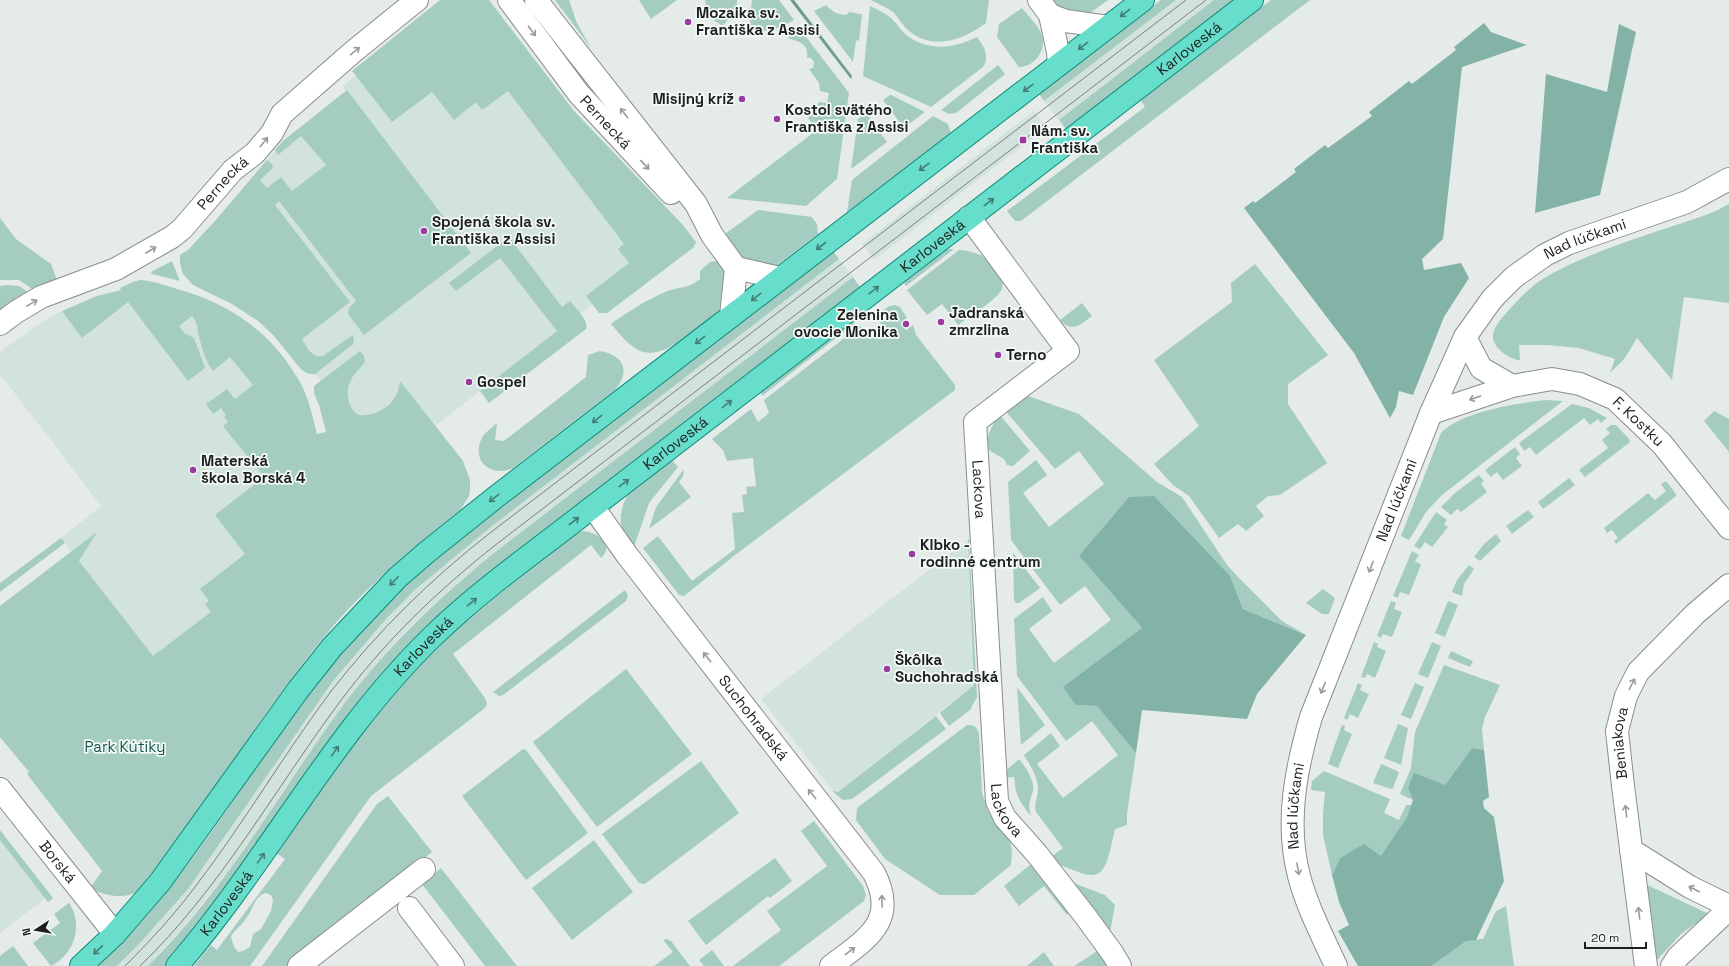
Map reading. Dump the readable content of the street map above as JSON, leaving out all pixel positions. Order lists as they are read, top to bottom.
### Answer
{
  "streets": {
    "main road": ["Karloveská"],
    "street": [
      "Pernecká",
      "Nad lúčkami",
      "F. Kostku",
      "Lackova",
      "Suchohradská",
      "Beniakova",
      "Borská"
    ]
  },
  "crossings": [
    ["Karloveská", "Lackova"],
    ["Karloveská", "Suchohradská"],
    ["Nad lúčkami", "F. Kostku"]
  ],
  "one_way": ["Nad lúčkami", "Suchohradská", "Beniakova"],
  "parks": ["Park Kútiky"],
  "places": {
    "other": [
      "Mozaika sv. Františka z Assisi",
      "Misijný kríž",
      "Kostol svätého Františka z Assisi",
      "Spojená škola sv. Františka z Assisi",
      "Jadranská zmrzlina",
      "Zelenina ovocie Monika",
      "Terno",
      "Gospel",
      "Materská škola Borská 4",
      "Klbko - rodinné centrum",
      "Škôlka Suchohradská"
    ],
    "transit": ["Nám. sv. Františka"]
  },
  "scale_bar": "20 m",
  "north": "left"
}
